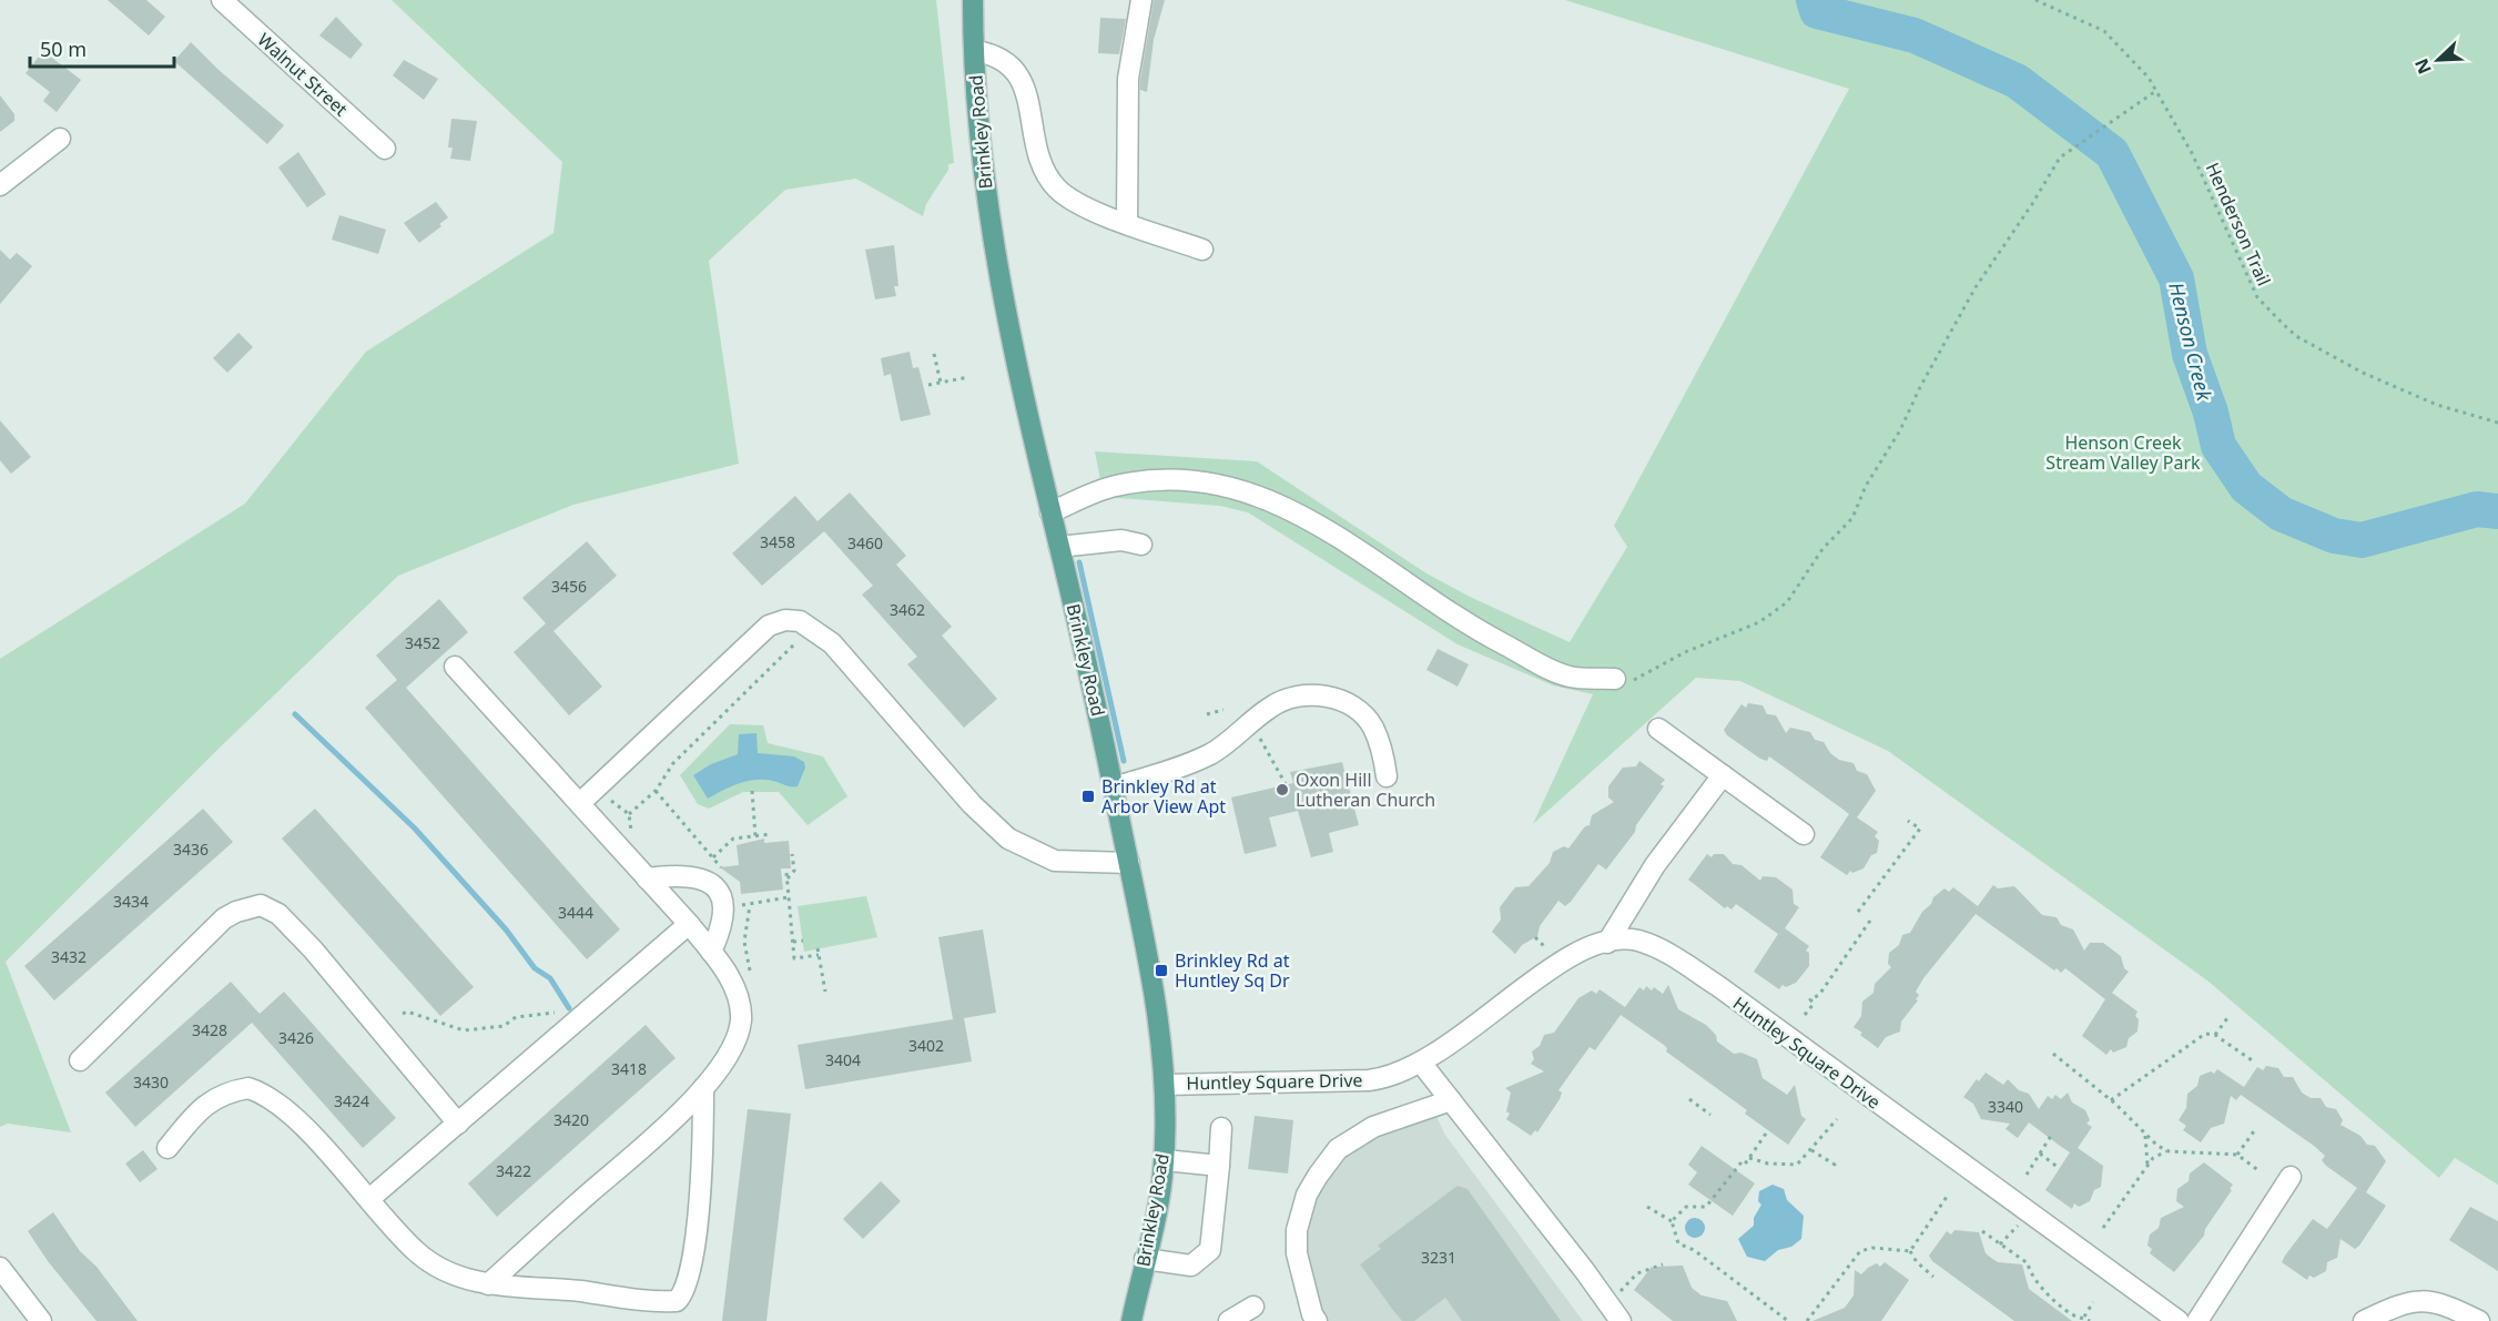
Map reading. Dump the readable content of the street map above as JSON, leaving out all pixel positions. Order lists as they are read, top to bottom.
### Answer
{
  "streets": {
    "main road": ["Brinkley Road"],
    "street": ["Walnut Street", "Huntley Square Drive"],
    "path": ["Henderson Trail"]
  },
  "crossings": [
    ["Brinkley Road", "Huntley Square Drive"]
  ],
  "water": ["Henson Creek"],
  "parks": ["Henson Creek Stream Valley Park"],
  "places": {
    "other": ["Oxon Hill Lutheran Church"],
    "transit": ["Brinkley Rd at Arbor View Apt", "Brinkley Rd at Huntley Sq Dr"]
  },
  "house_numbers": [
    "3458",
    "3460",
    "3456",
    "3462",
    "3452",
    "3436",
    "3434",
    "3444",
    "3432",
    "3428",
    "3426",
    "3402",
    "3404",
    "3418",
    "3430",
    "3424",
    "3340",
    "3420",
    "3422",
    "3231"
  ],
  "scale_bar": "50 m",
  "north": "bottom left"
}
